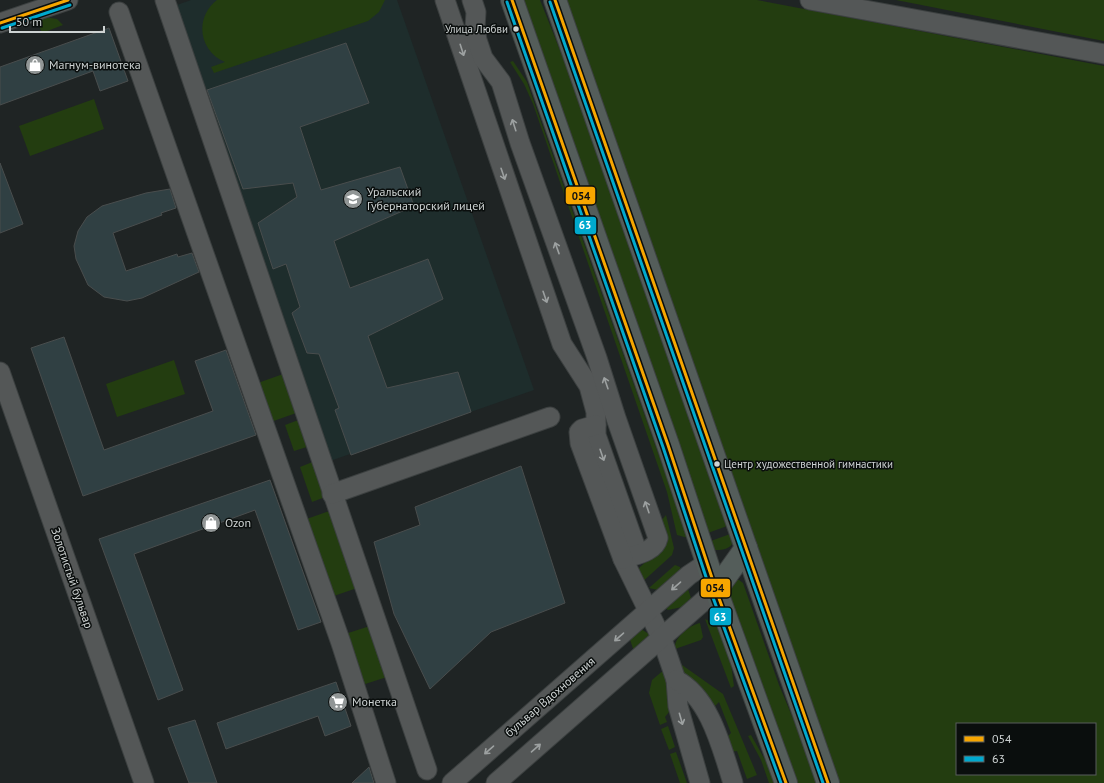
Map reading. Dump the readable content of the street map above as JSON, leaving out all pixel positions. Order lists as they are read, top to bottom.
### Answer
{
  "streets": {
    "street": ["Золотистый бульвар", "бульвар Вдохновения"]
  },
  "places": {
    "other": ["Улица Любви", "Центр художественной гимнастики"],
    "shop": ["Магнум-винотека", "Ozon"],
    "school or university": ["Уральский Губернаторский лицей"],
    "supermarket": ["Монетка"]
  },
  "lines": ["transit line 054", "transit line 63"],
  "legend": ["054", "63"],
  "scale_bar": "50 m"
}
